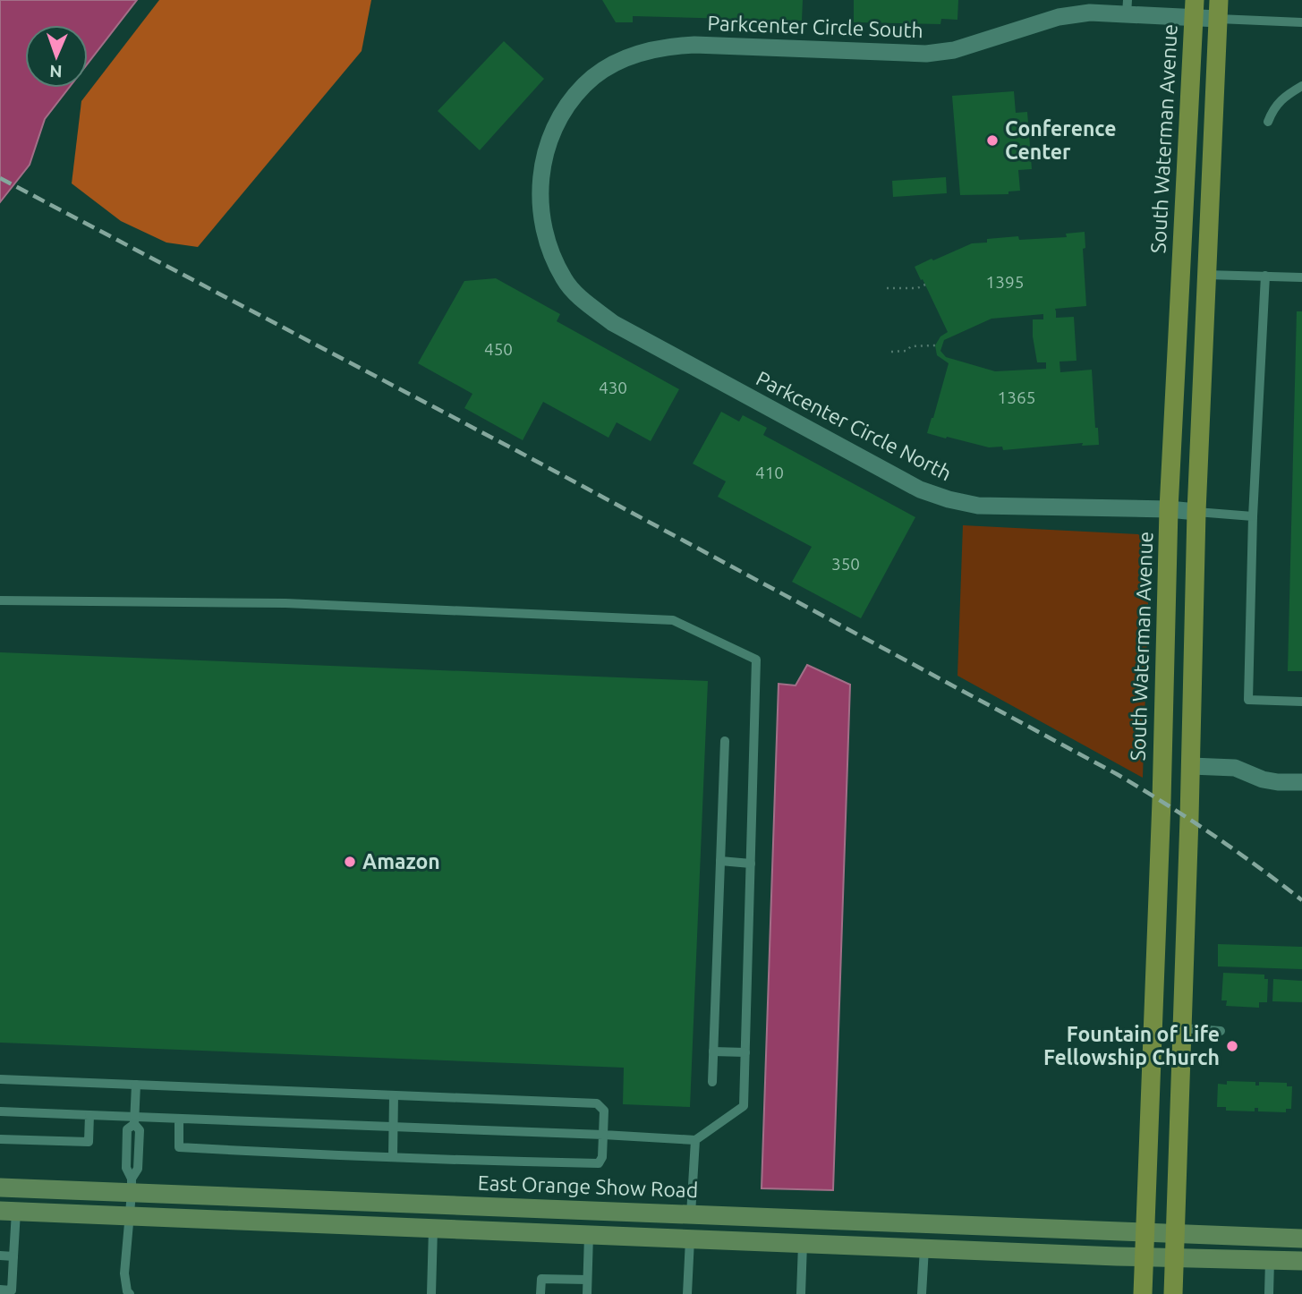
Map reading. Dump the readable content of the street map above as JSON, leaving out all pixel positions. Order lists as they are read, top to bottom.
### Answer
{
  "streets": {
    "main road": ["South Waterman Avenue", "East Orange Show Road"],
    "street": ["Parkcenter Circle South", "Parkcenter Circle North"]
  },
  "crossings": [
    ["Parkcenter Circle South", "South Waterman Avenue"],
    ["Parkcenter Circle South", "Parkcenter Circle North"],
    ["South Waterman Avenue", "Parkcenter Circle North"],
    ["South Waterman Avenue", "East Orange Show Road"]
  ],
  "places": ["Conference Center", "Amazon", "Fountain of Life Fellowship Church"],
  "house_numbers": [
    "1395",
    "450",
    "430",
    "1365",
    "410",
    "350"
  ],
  "north": "bottom"
}
